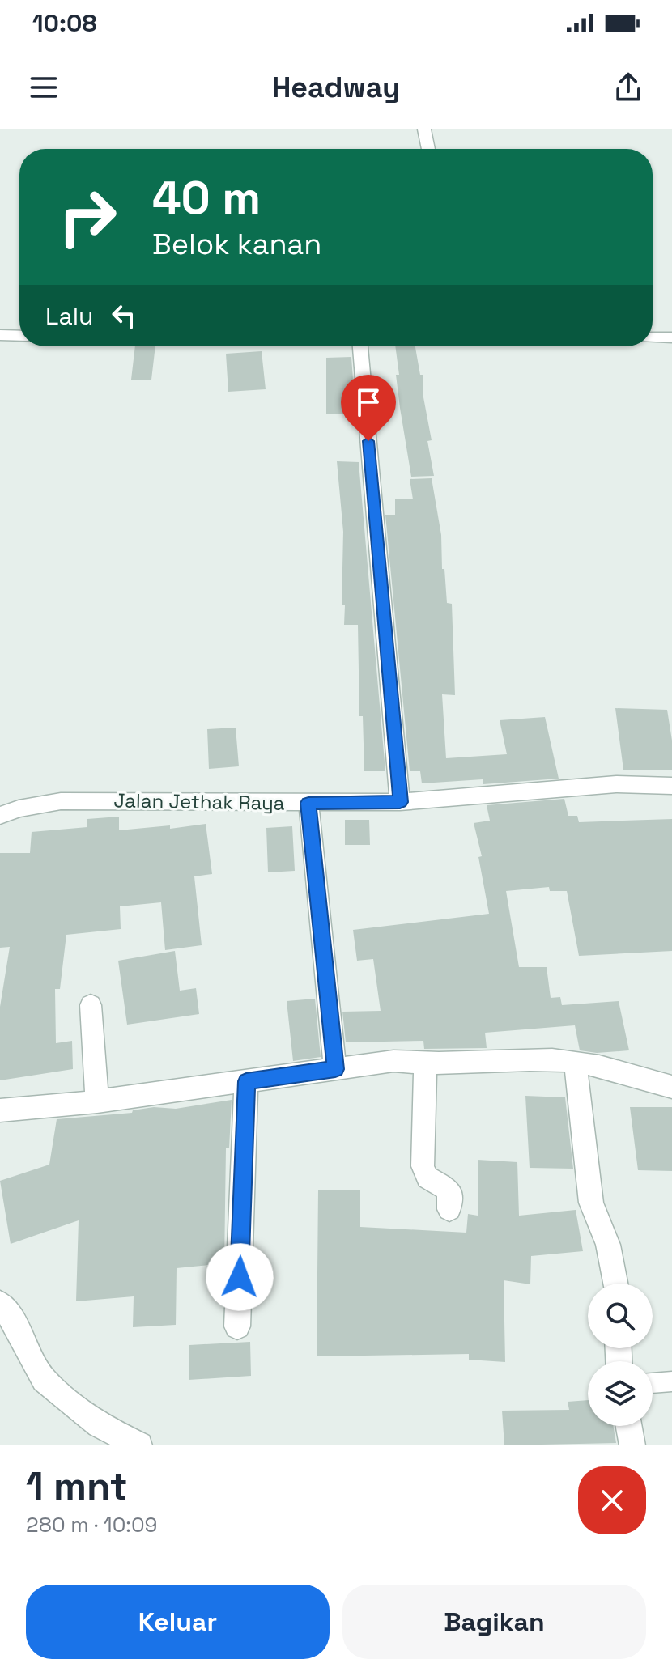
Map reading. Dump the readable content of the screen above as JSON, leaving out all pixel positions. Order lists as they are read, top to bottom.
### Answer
{
  "streets": {
    "street": ["Jalan Jethak Raya"]
  },
  "page": {
    "status": "10:08",
    "header": "Headway",
    "turn": ["40 m", "Belok kanan"],
    "then": "Lalu",
    "heading": ["1 mnt", "280 m · 10:09"],
    "buttons": ["Keluar", "Bagikan"]
  }
}
